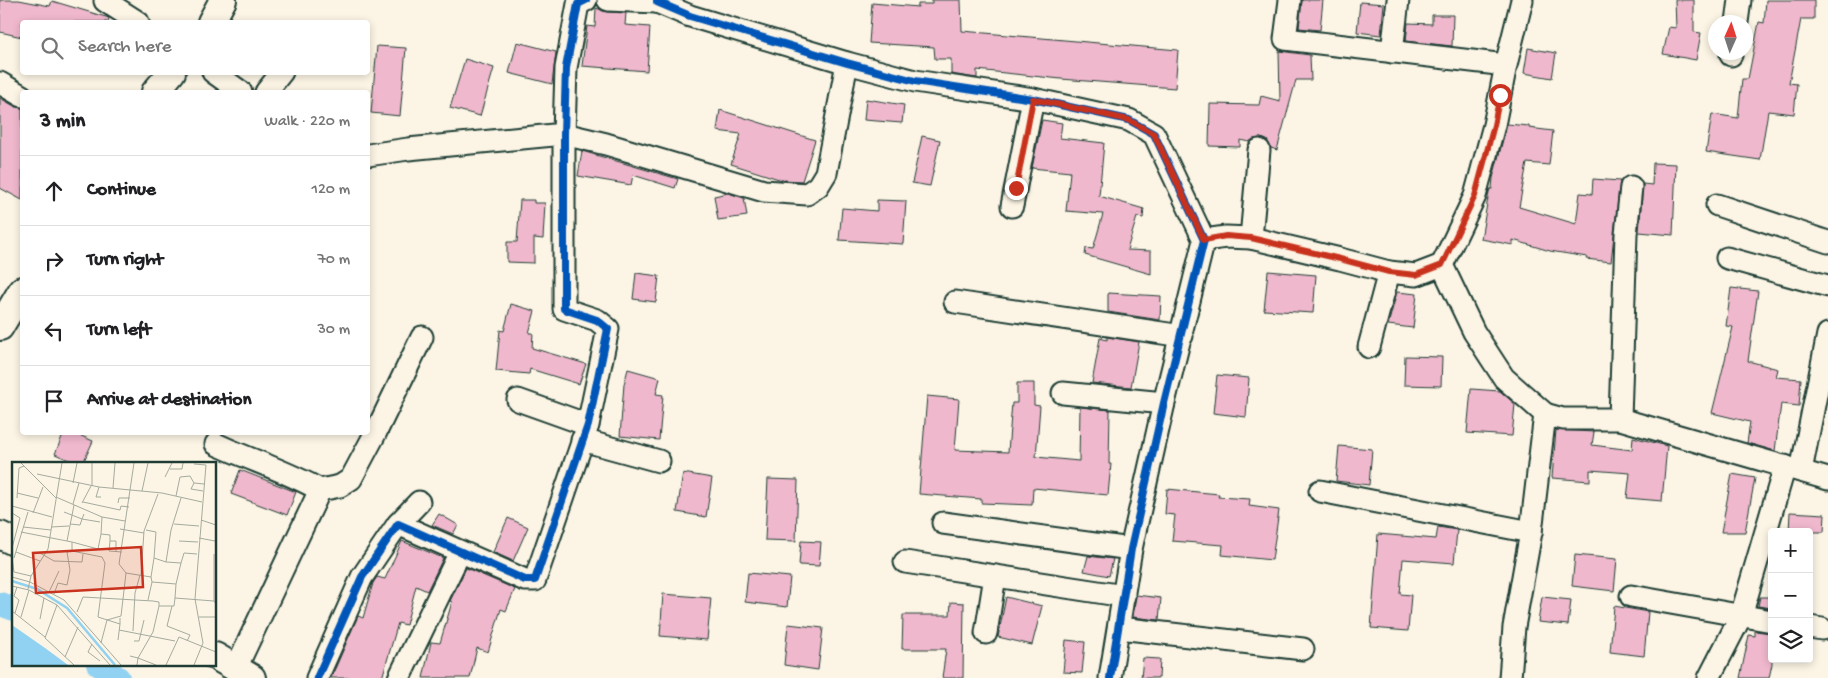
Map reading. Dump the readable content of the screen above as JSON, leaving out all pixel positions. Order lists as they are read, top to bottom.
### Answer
{
  "north": "top",
  "page": {
    "search": "Search here",
    "heading": ["3 min", "Walk · 220 m"],
    "list": [
      ["Continue", "120 m"],
      ["Turn right", "70 m"],
      ["Turn left", "30 m"],
      "Arrive at destination"
    ],
    "map_buttons": ["+", "−"]
  }
}
